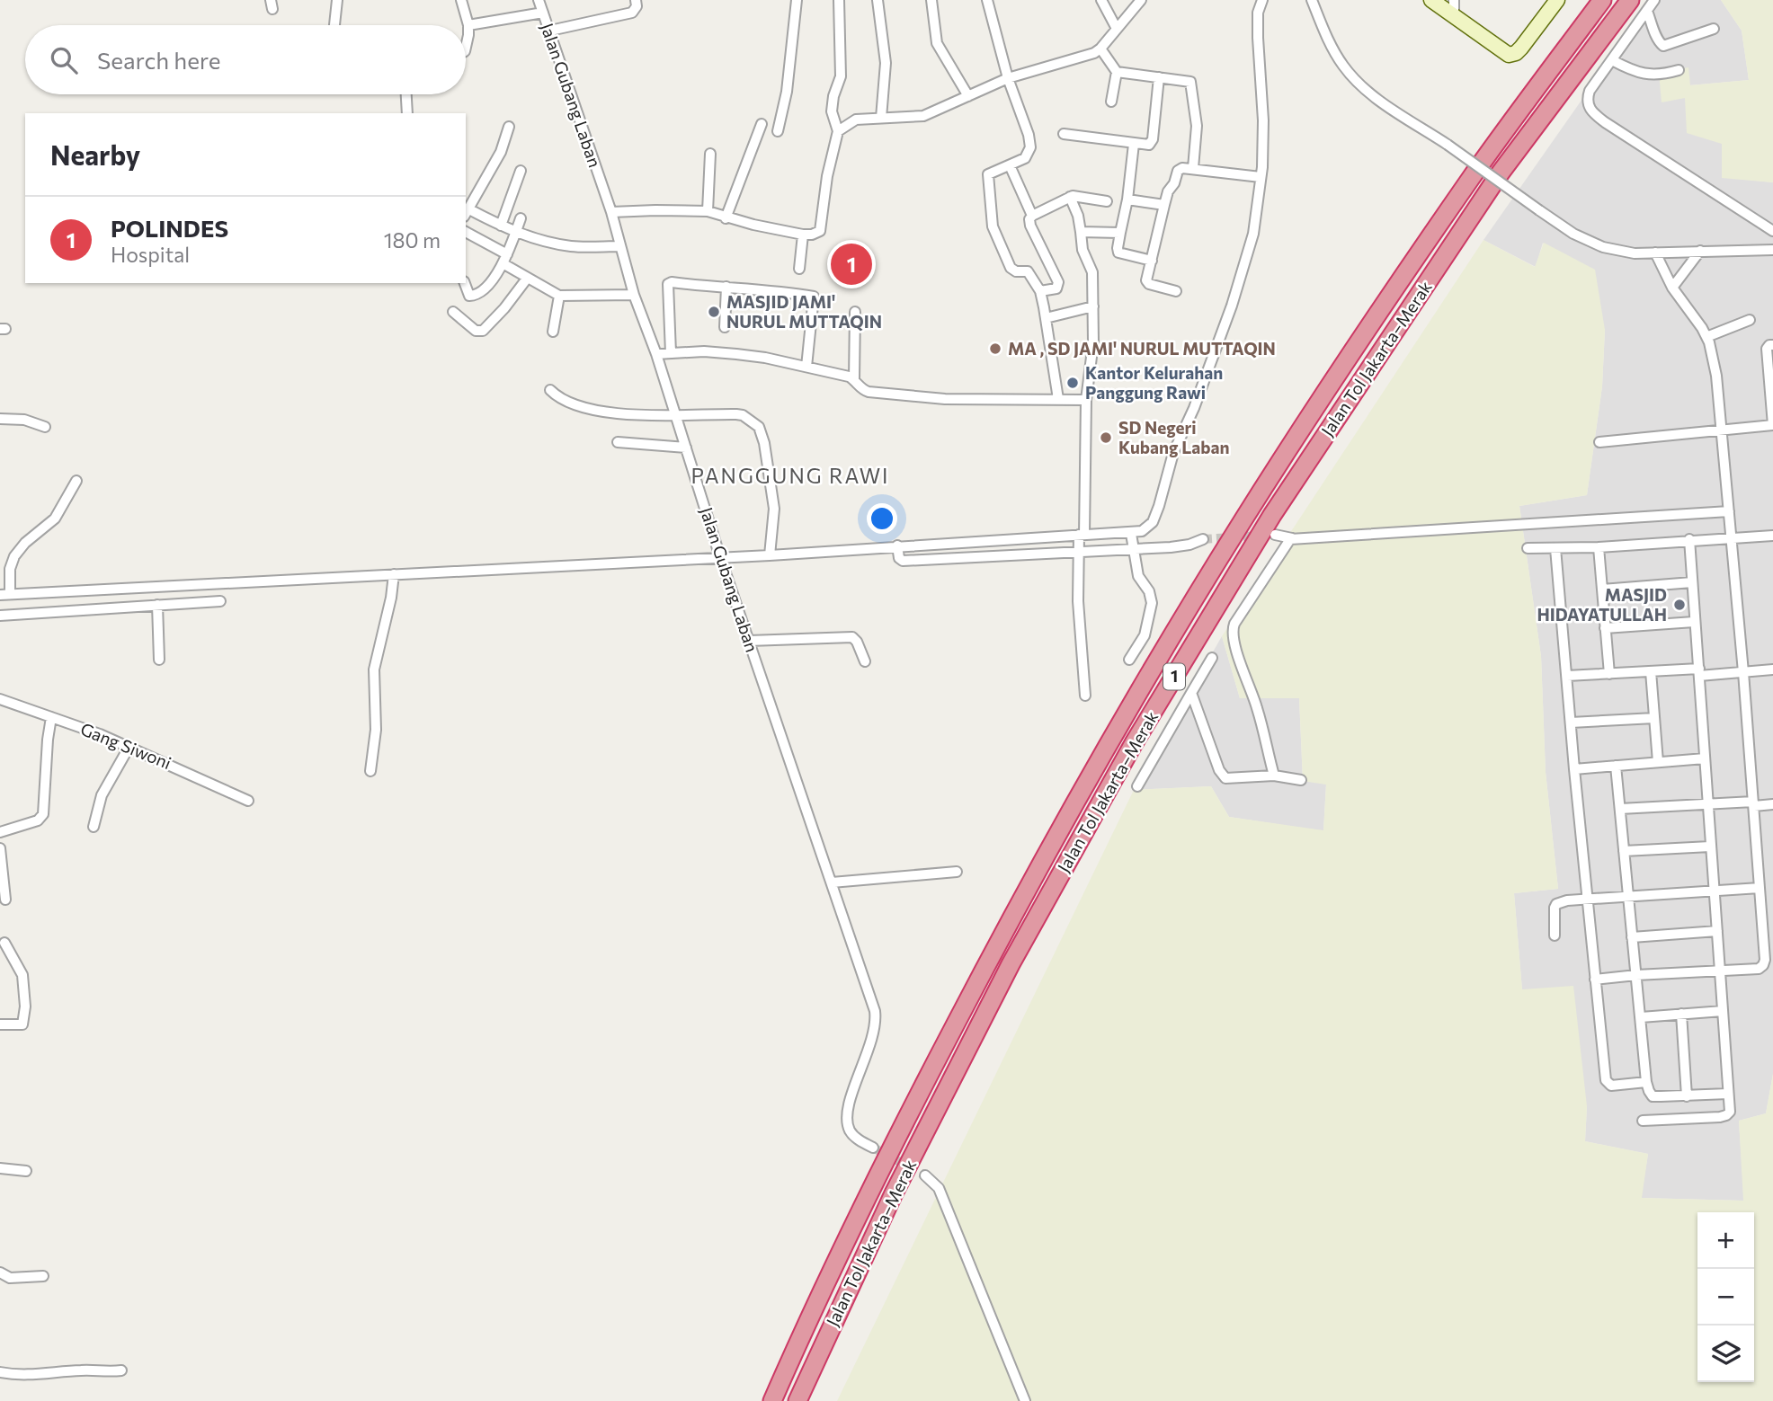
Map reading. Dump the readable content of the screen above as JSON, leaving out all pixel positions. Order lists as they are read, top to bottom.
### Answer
{
  "streets": {
    "highway": ["Jalan Tol Jakarta–Merak", "1"],
    "street": ["Jalan Gubang Laban", "Gang Siwoni"]
  },
  "districts": ["PANGGUNG RAWI"],
  "places": [
    "MASJID JAMI' NURUL MUTTAQIN",
    "MA , SD JAMI' NURUL MUTTAQIN",
    "Kantor Kelurahan Panggung Rawi",
    "SD Negeri Kubang Laban",
    "MASJID HIDAYATULLAH"
  ],
  "page": {
    "search": "Search here",
    "heading": "Nearby",
    "list": [
      {
        "mark": "1",
        "name": "POLINDES",
        "note": "Hospital",
        "value": "180 m"
      }
    ],
    "pins": "1",
    "map_buttons": ["+", "−"]
  }
}
